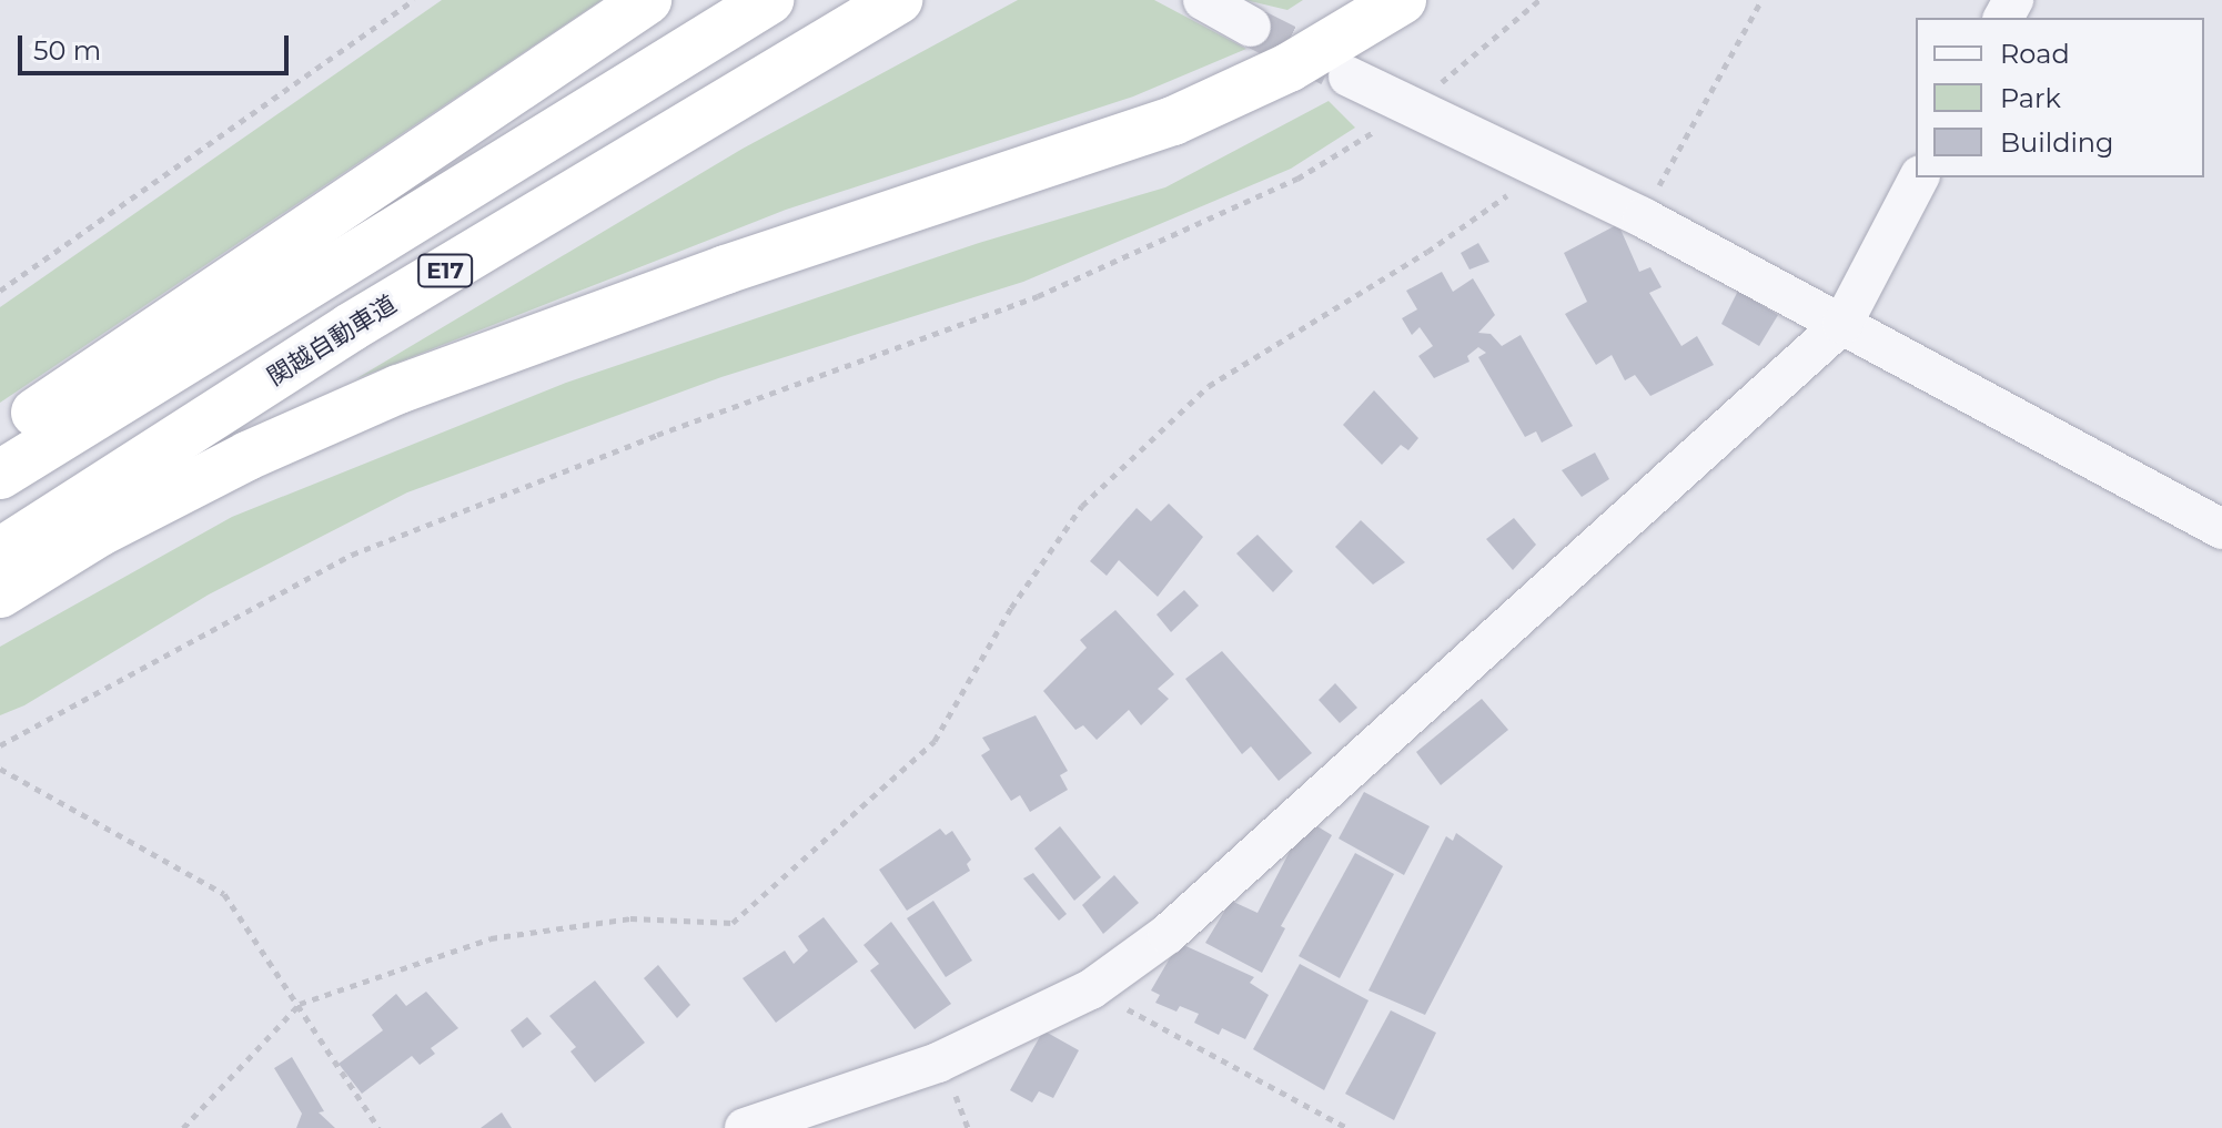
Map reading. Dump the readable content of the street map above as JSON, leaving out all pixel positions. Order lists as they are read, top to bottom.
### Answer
{
  "streets": {
    "highway": ["E17", "関越自動車道"]
  },
  "legend": ["Road", "Park", "Building"],
  "scale_bar": "50 m"
}
